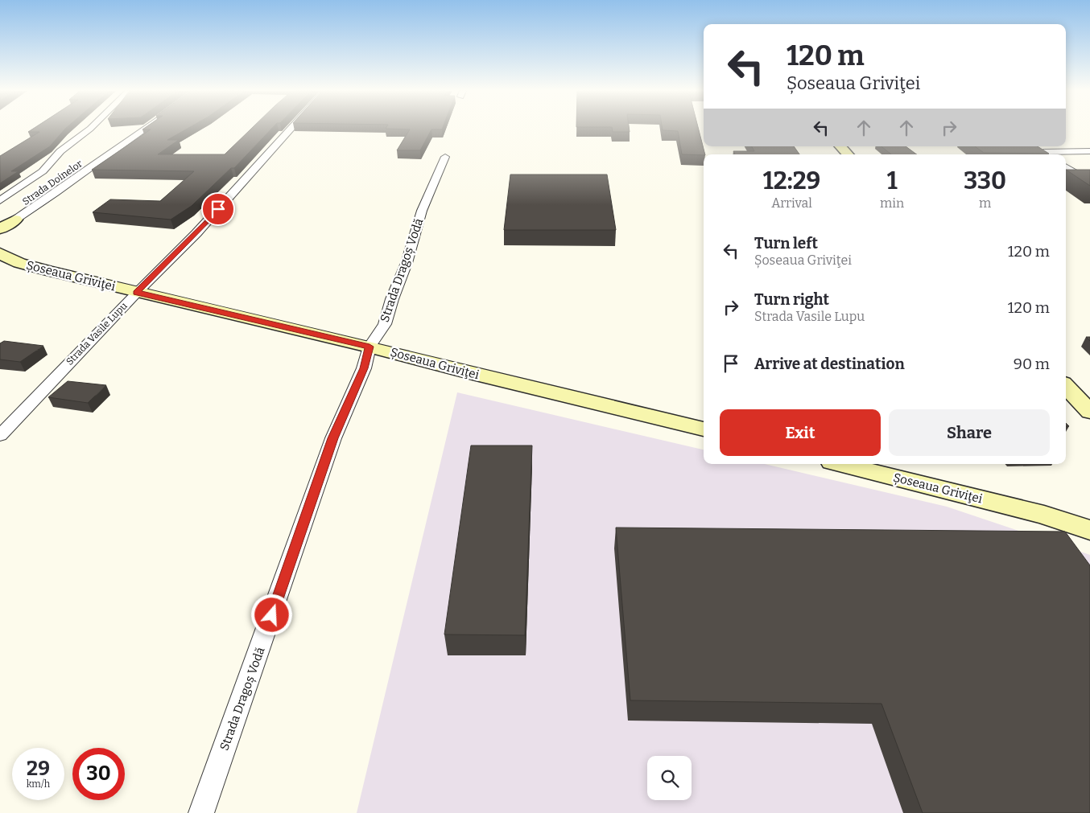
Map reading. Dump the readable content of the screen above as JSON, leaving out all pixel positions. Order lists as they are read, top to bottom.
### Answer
{
  "streets": {
    "street": [
      "Strada Doinelor",
      "Strada Dragoș Vodă",
      "Șoseaua Griviţei",
      "Strada Vasile Lupu"
    ]
  },
  "crossings": [
    ["Strada Dragoș Vodă", "Șoseaua Griviţei"],
    ["Șoseaua Griviţei", "Strada Vasile Lupu"]
  ],
  "page": {
    "turn": ["120 m", "Șoseaua Griviţei"],
    "eta": [
      "12:29",
      "Arrival",
      "1",
      "min",
      "330",
      "m"
    ],
    "list": [
      {
        "name": "Turn left",
        "note": "Șoseaua Griviţei",
        "value": "120 m"
      },
      {
        "name": "Turn right",
        "note": "Strada Vasile Lupu",
        "value": "120 m"
      },
      {
        "name": "Arrive at destination",
        "value": "90 m"
      }
    ],
    "buttons": ["Exit", "Share"],
    "speed": "29 km/h",
    "limit": "30"
  }
}
